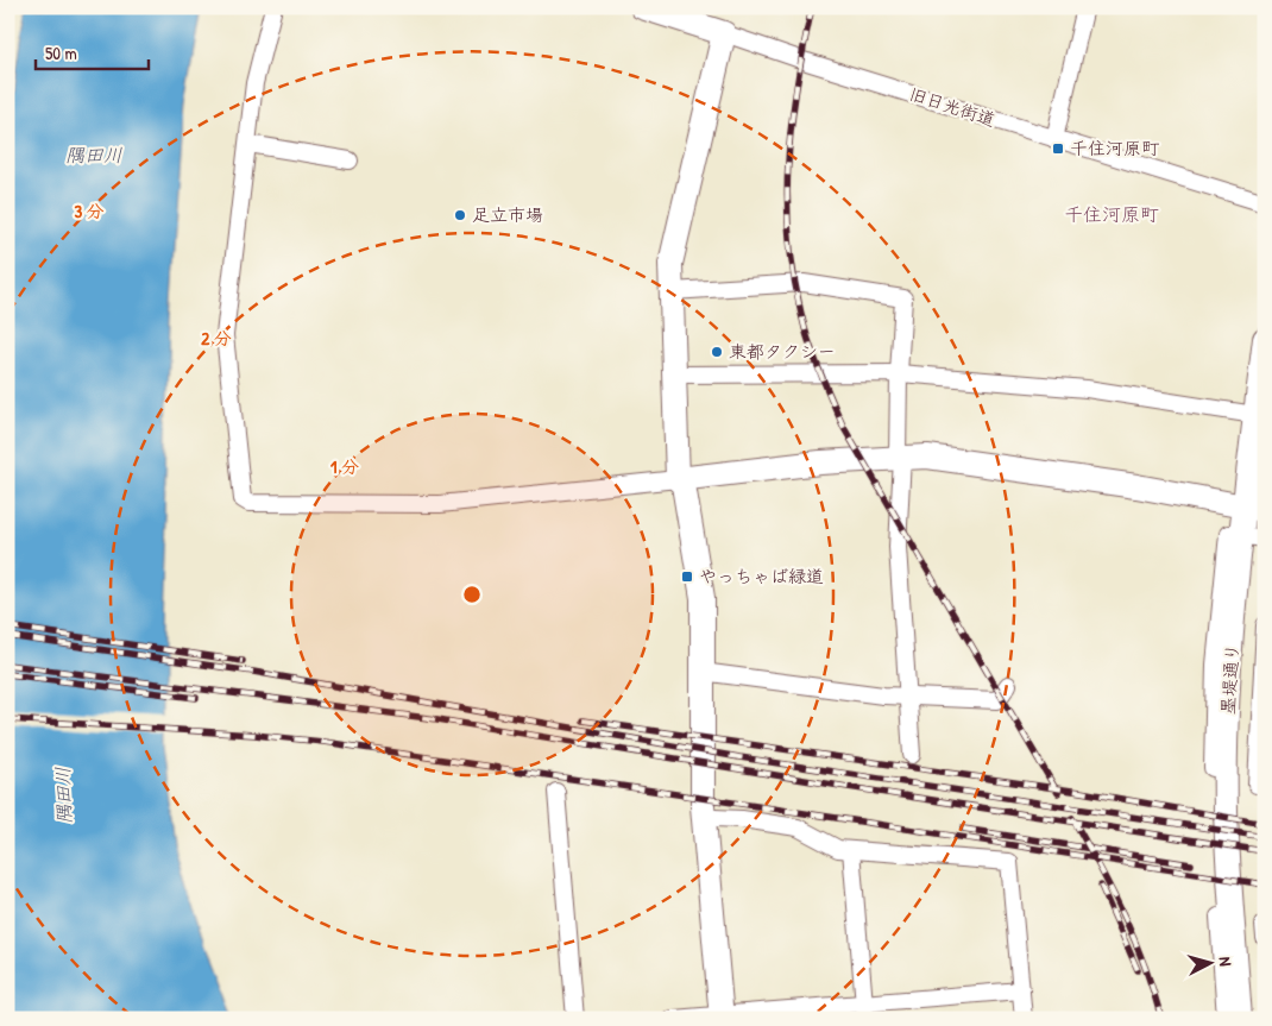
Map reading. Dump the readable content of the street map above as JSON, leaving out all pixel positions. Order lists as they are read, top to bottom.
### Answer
{
  "streets": {
    "street": ["旧日光街道", "墨堤通り"]
  },
  "districts": ["千住河原町"],
  "water": ["隅田川"],
  "places": {
    "transit": ["千住河原町", "やっちゃば緑道"],
    "other": ["足立市場", "東都タクシー"]
  },
  "scale_bar": "50 m",
  "north": "right",
  "rings": ["3 分", "2 分", "1 分"]
}
